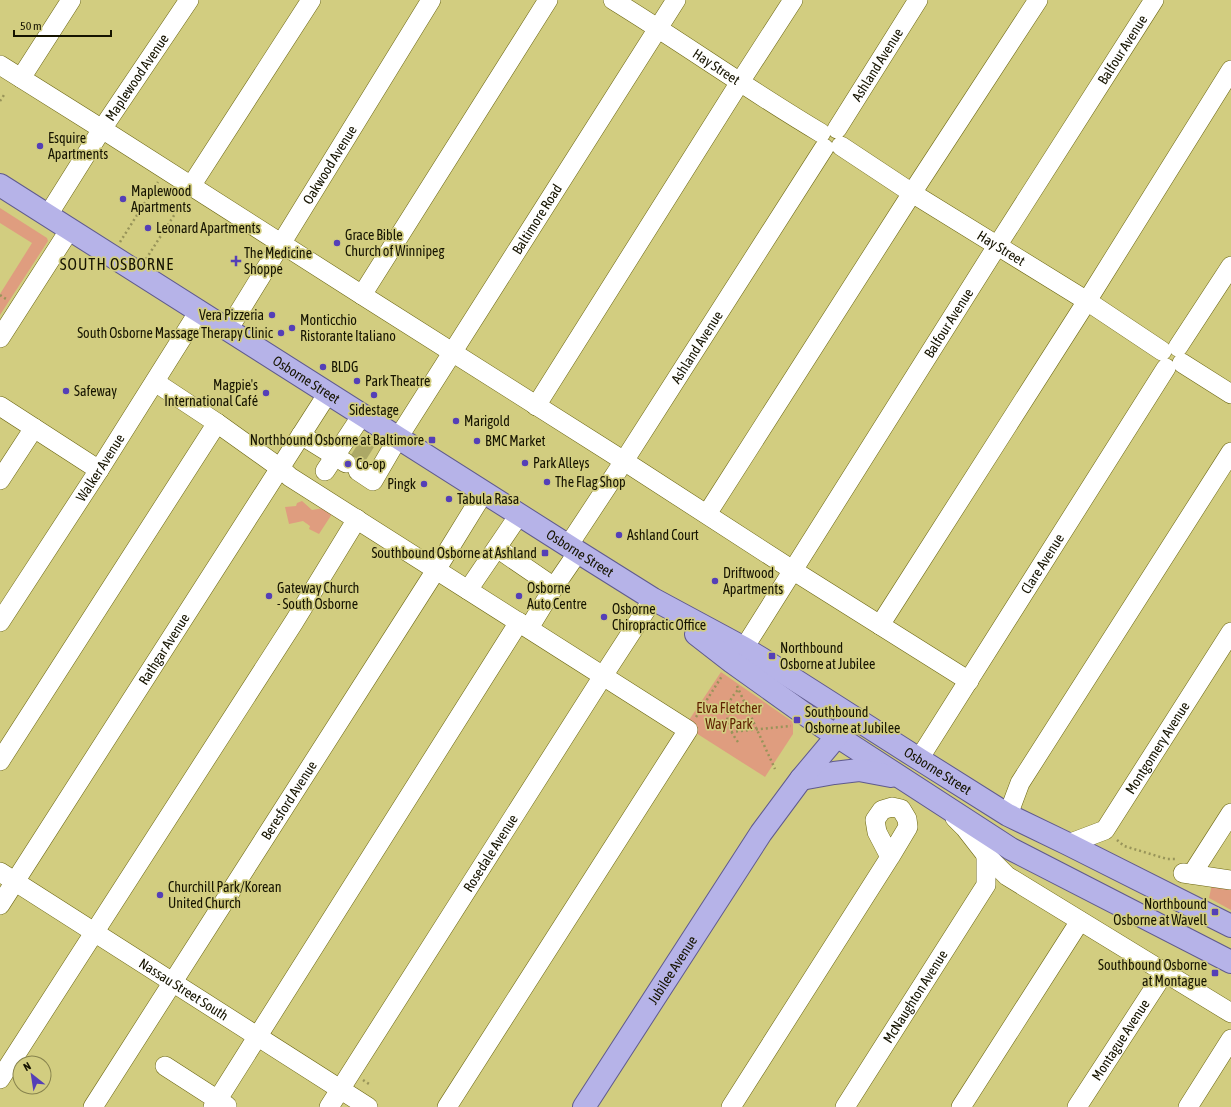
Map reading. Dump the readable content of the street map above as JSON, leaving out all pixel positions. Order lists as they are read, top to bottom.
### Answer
{
  "streets": {
    "main road": ["Osborne Street", "Jubilee Avenue"],
    "street": [
      "Balfour Avenue",
      "Ashland Avenue",
      "Hay Street",
      "Maplewood Avenue",
      "Oakwood Avenue",
      "Baltimore Road",
      "Walker Avenue",
      "Clare Avenue",
      "Rathgar Avenue",
      "Montgomery Avenue",
      "Beresford Avenue",
      "Rosedale Avenue",
      "Nassau Street South",
      "McNaughton Avenue",
      "Montague Avenue"
    ]
  },
  "crossings": [
    ["Balfour Avenue", "Hay Street"],
    ["Balfour Avenue", "Osborne Street"],
    ["Ashland Avenue", "Hay Street"],
    ["Ashland Avenue", "Osborne Street"],
    ["Ashland Avenue", "Nassau Street South"],
    ["Hay Street", "Baltimore Road"],
    ["Hay Street", "Clare Avenue"],
    ["Maplewood Avenue", "Osborne Street"],
    ["Oakwood Avenue", "Osborne Street"],
    ["Baltimore Road", "Osborne Street"],
    ["Osborne Street", "Walker Avenue"],
    ["Osborne Street", "Clare Avenue"],
    ["Osborne Street", "Rathgar Avenue"],
    ["Osborne Street", "Beresford Avenue"],
    ["Osborne Street", "Rosedale Avenue"],
    ["Osborne Street", "Jubilee Avenue"],
    ["Osborne Street", "Montague Avenue"],
    ["Rathgar Avenue", "Nassau Street South"],
    ["Beresford Avenue", "Nassau Street South"],
    ["Rosedale Avenue", "Nassau Street South"]
  ],
  "districts": ["SOUTH OSBORNE"],
  "parks": ["Elva Fletcher Way Park"],
  "places": {
    "other": [
      "Esquire Apartments",
      "Maplewood Apartments",
      "Leonard Apartments",
      "Grace Bible Church of Winnipeg",
      "Vera Pizzeria",
      "Monticchio Ristorante Italiano",
      "South Osborne Massage Therapy Clinic",
      "BLDG",
      "Park Theatre",
      "Safeway",
      "Magpie's International Café",
      "Sidestage",
      "Marigold",
      "BMC Market",
      "Park Alleys",
      "Co-op",
      "The Flag Shop",
      "Pingk",
      "Tabula Rasa",
      "Ashland Court",
      "Driftwood Apartments",
      "Gateway Church - South Osborne",
      "Osborne Auto Centre",
      "Osborne Chiropractic Office",
      "Churchill Park/Korean United Church"
    ],
    "health": ["The Medicine Shoppe"],
    "transit": [
      "Northbound Osborne at Baltimore",
      "Southbound Osborne at Ashland",
      "Northbound Osborne at Jubilee",
      "Southbound Osborne at Jubilee",
      "Northbound Osborne at Wavell",
      "Southbound Osborne at Montague"
    ]
  },
  "scale_bar": "50 m",
  "north": "top left"
}
